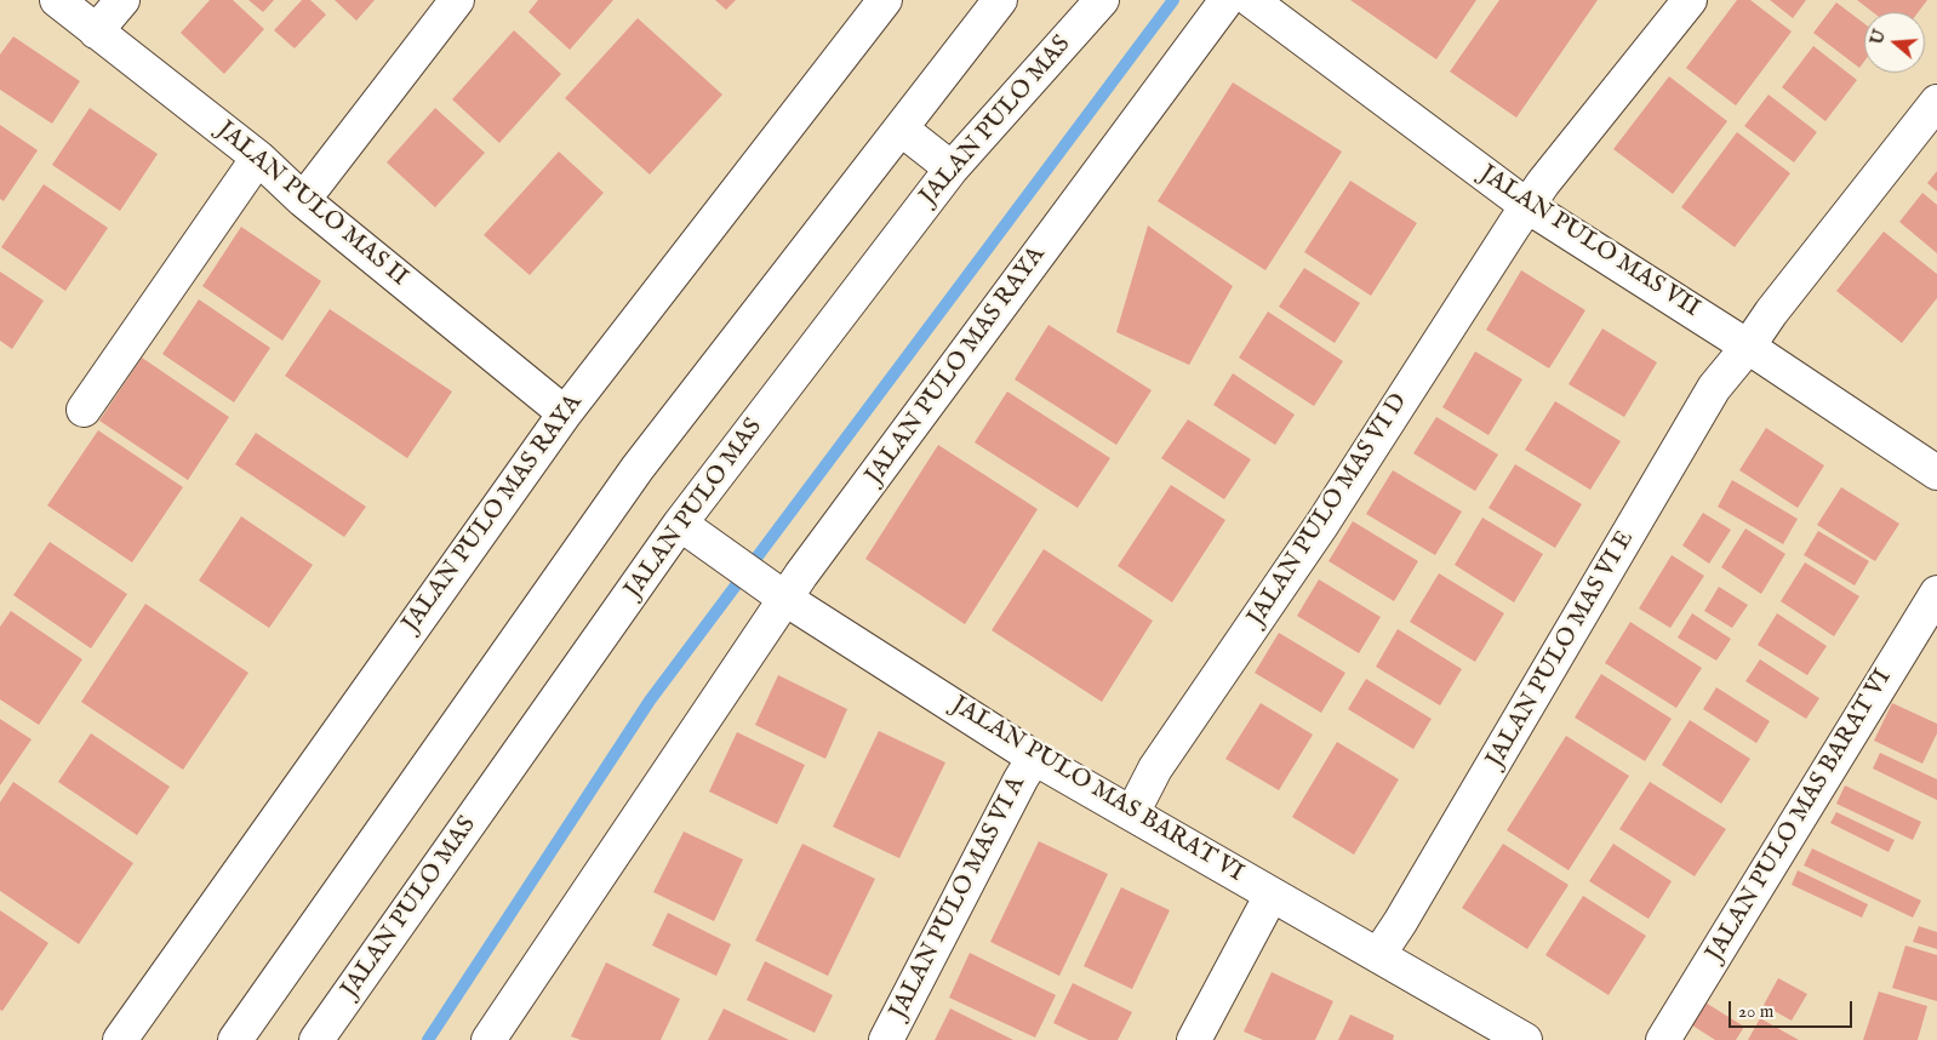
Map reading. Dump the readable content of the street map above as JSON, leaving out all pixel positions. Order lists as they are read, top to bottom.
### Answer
{
  "streets": {
    "street": [
      "JALAN PULO MAS",
      "JALAN PULO MAS II",
      "JALAN PULO MAS VII",
      "JALAN PULO MAS RAYA",
      "JALAN PULO MAS VI D",
      "JALAN PULO MAS VI E",
      "JALAN PULO MAS BARAT VI",
      "JALAN PULO MAS VI A"
    ]
  },
  "crossings": [
    ["JALAN PULO MAS", "JALAN PULO MAS BARAT VI"],
    ["JALAN PULO MAS II", "JALAN PULO MAS RAYA"],
    ["JALAN PULO MAS VII", "JALAN PULO MAS VI D"],
    ["JALAN PULO MAS VII", "JALAN PULO MAS VI E"],
    ["JALAN PULO MAS RAYA", "JALAN PULO MAS BARAT VI"],
    ["JALAN PULO MAS VI D", "JALAN PULO MAS BARAT VI"],
    ["JALAN PULO MAS VI E", "JALAN PULO MAS BARAT VI"],
    ["JALAN PULO MAS BARAT VI", "JALAN PULO MAS VI A"]
  ],
  "scale_bar": "20 m",
  "north": "left"
}
